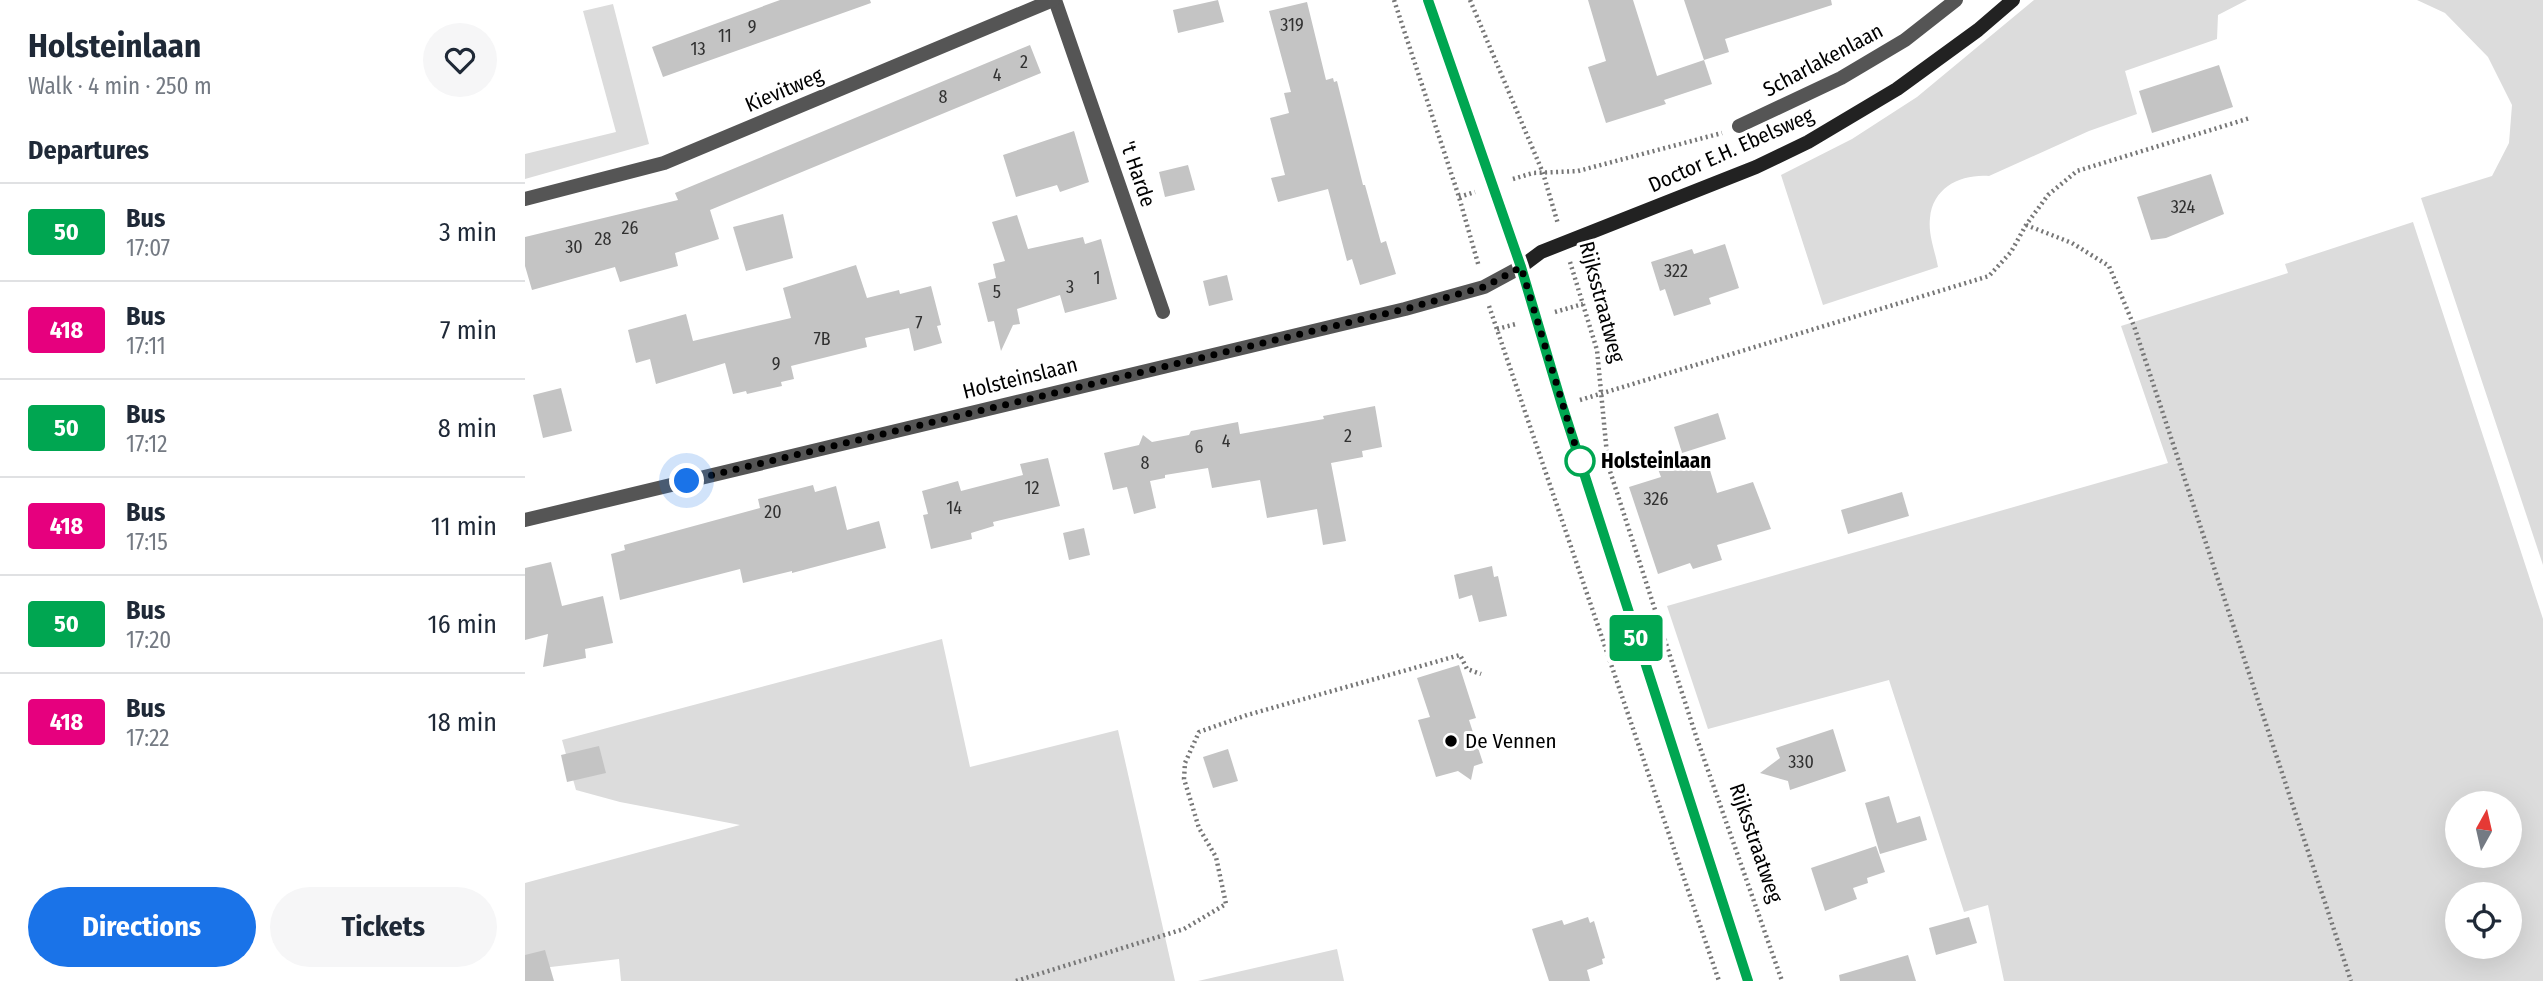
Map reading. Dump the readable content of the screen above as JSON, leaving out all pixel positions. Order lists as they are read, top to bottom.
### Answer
{
  "streets": {
    "main road": ["Doctor E.H. Ebelsweg"],
    "street": [
      "Scharlakenlaan",
      "Kievitweg",
      "'t Harde",
      "Holsteinslaan"
    ],
    "path": ["Rijksstraatweg"]
  },
  "crossings": [
    ["Kievitweg", "'t Harde"],
    ["Doctor E.H. Ebelsweg", "Rijksstraatweg"],
    ["Doctor E.H. Ebelsweg", "Holsteinslaan"]
  ],
  "places": ["Holsteinlaan", "De Vennen"],
  "lines": ["bus line 50"],
  "house_numbers": [
    "319",
    "9",
    "11",
    "13",
    "2",
    "4",
    "8",
    "324",
    "26",
    "28",
    "30",
    "322",
    "1",
    "3",
    "5",
    "7",
    "7B",
    "9",
    "2",
    "4",
    "6",
    "8",
    "12",
    "326",
    "14",
    "20",
    "330"
  ],
  "north": "top",
  "page": {
    "heading": [
      ["Holsteinlaan", "Walk · 4 min · 250 m"],
      "Departures"
    ],
    "on_map": "50",
    "list": [
      {
        "mark": "50",
        "name": "Bus",
        "note": "17:07",
        "value": "3 min"
      },
      {
        "mark": "418",
        "name": "Bus",
        "note": "17:11",
        "value": "7 min"
      },
      {
        "mark": "50",
        "name": "Bus",
        "note": "17:12",
        "value": "8 min"
      },
      {
        "mark": "418",
        "name": "Bus",
        "note": "17:15",
        "value": "11 min"
      },
      {
        "mark": "50",
        "name": "Bus",
        "note": "17:20",
        "value": "16 min"
      },
      {
        "mark": "418",
        "name": "Bus",
        "note": "17:22",
        "value": "18 min"
      }
    ],
    "buttons": ["Directions", "Tickets"]
  }
}
